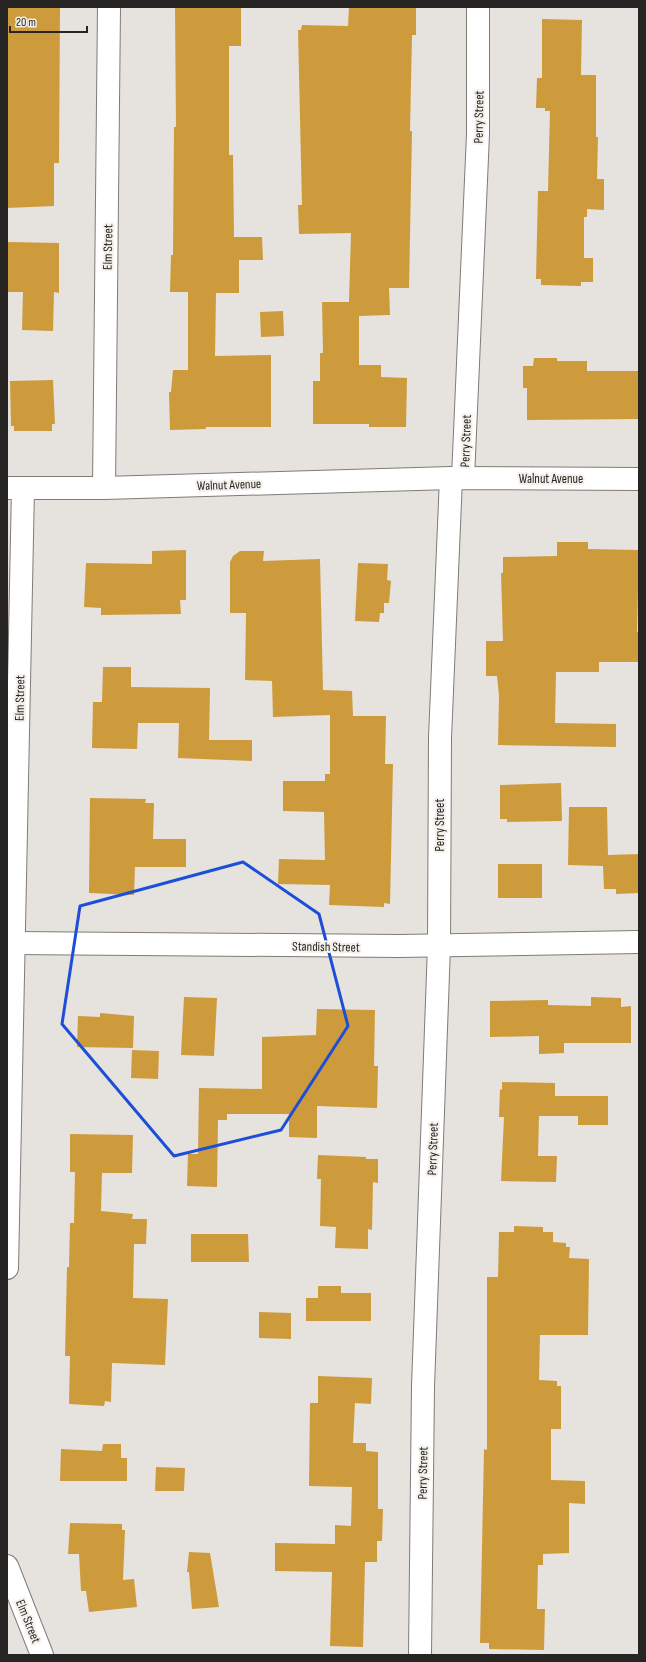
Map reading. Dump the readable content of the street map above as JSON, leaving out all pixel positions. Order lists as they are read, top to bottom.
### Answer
{
  "streets": {
    "street": [
      "Perry Street",
      "Elm Street",
      "Walnut Avenue",
      "Standish Street"
    ]
  },
  "crossings": [
    ["Perry Street", "Walnut Avenue"],
    ["Perry Street", "Standish Street"],
    ["Elm Street", "Walnut Avenue"],
    ["Elm Street", "Standish Street"]
  ],
  "scale_bar": "20 m"
}
